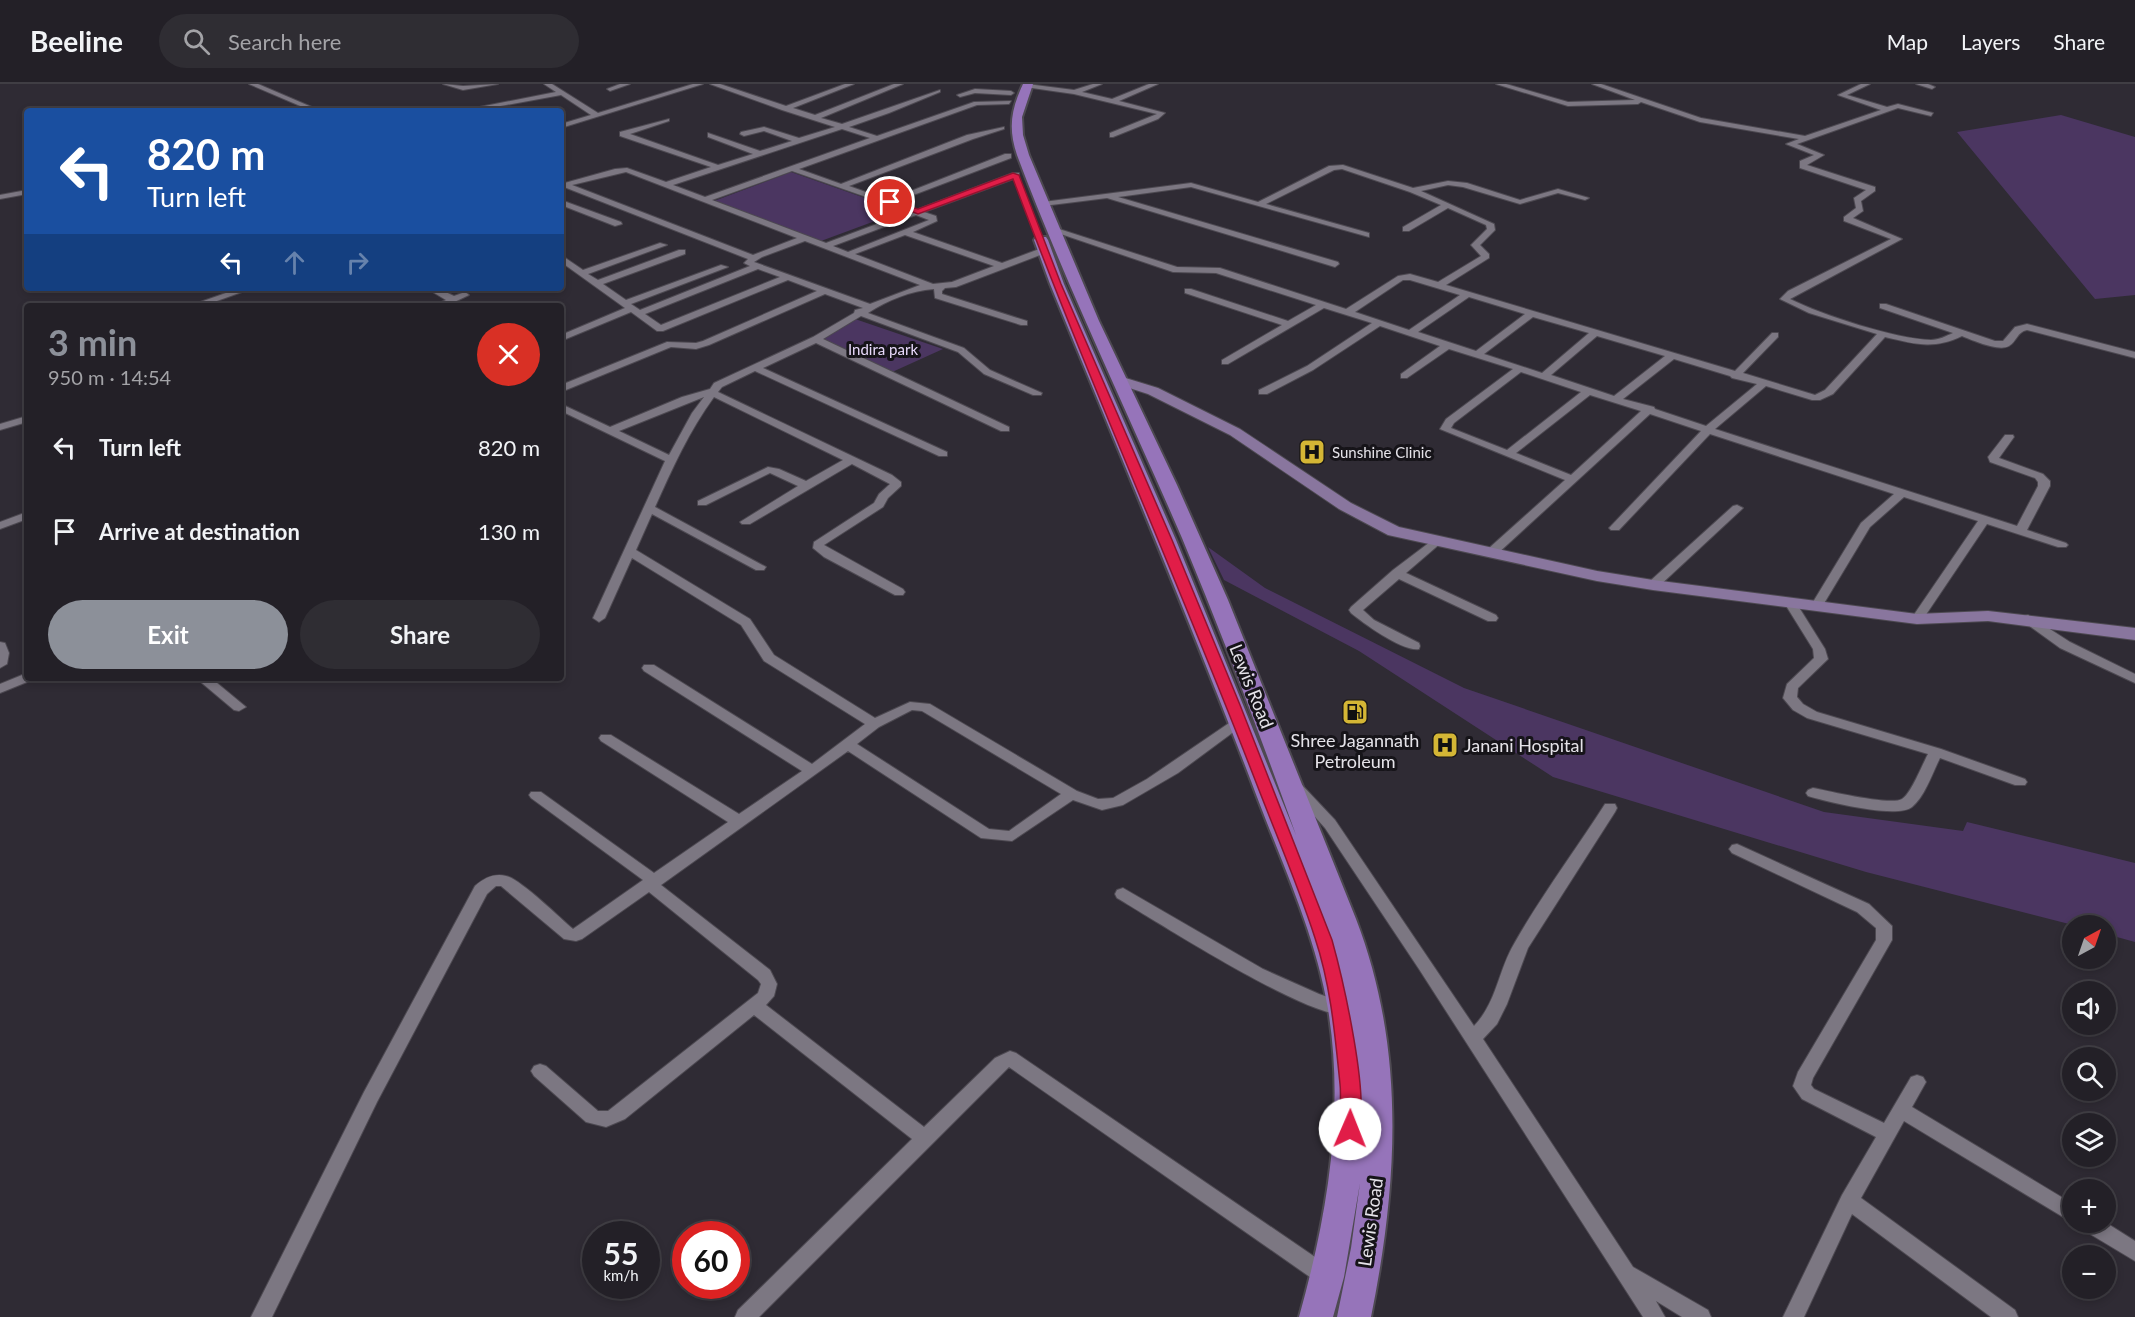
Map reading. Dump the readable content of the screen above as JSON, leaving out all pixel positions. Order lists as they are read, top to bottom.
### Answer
{
  "streets": {
    "main road": ["Lewis Road"]
  },
  "parks": ["Indira park"],
  "places": {
    "hospital": ["Sunshine Clinic", "Janani Hospital"],
    "fuel station": ["Shree Jagannath Petroleum"]
  },
  "north": "top right",
  "page": {
    "header": "Beeline",
    "search": "Search here",
    "nav": ["Map", "Layers", "Share"],
    "turn": ["820 m", "Turn left"],
    "heading": ["3 min", "950 m · 14:54"],
    "list": [
      {
        "name": "Turn left",
        "value": "820 m"
      },
      {
        "name": "Arrive at destination",
        "value": "130 m"
      }
    ],
    "buttons": ["Exit", "Share"],
    "map_buttons": ["+", "−"],
    "speed": "55 km/h",
    "limit": "60"
  }
}
